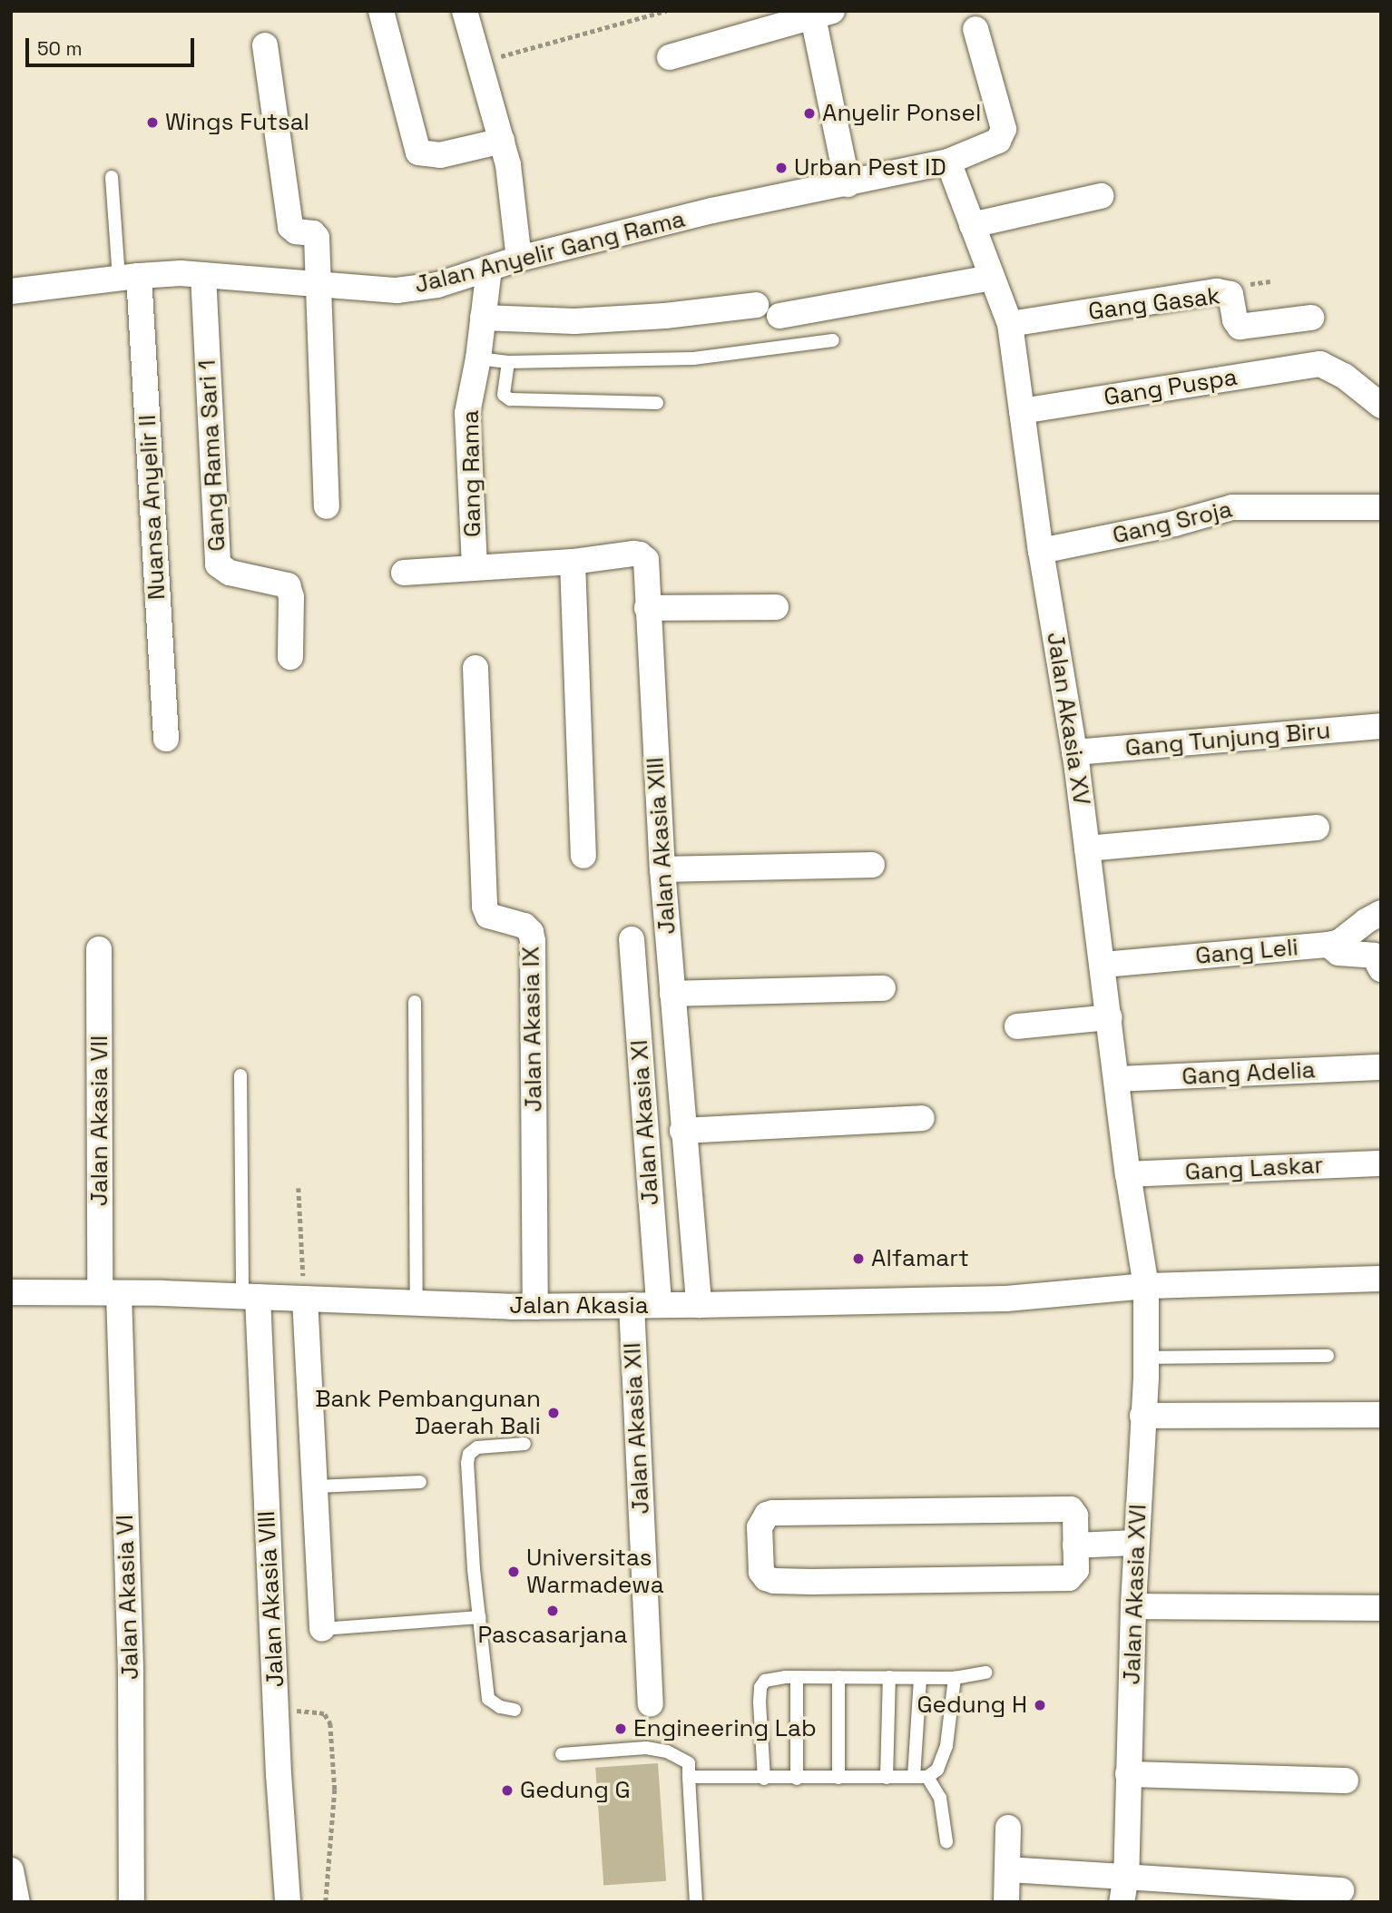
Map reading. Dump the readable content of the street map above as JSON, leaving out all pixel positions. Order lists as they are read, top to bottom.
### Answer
{
  "streets": {
    "street": [
      "Jalan Anyelir Gang Rama",
      "Gang Gasak",
      "Gang Puspa",
      "Gang Rama Sari 1",
      "Gang Rama",
      "Nuansa Anyelir II",
      "Gang Sroja",
      "Jalan Akasia XV",
      "Gang Tunjung Biru",
      "Jalan Akasia XIII",
      "Gang Leli",
      "Jalan Akasia IX",
      "Gang Adelia",
      "Jalan Akasia VII",
      "Jalan Akasia XI",
      "Gang Laskar",
      "Jalan Akasia",
      "Jalan Akasia XII",
      "Jalan Akasia XVI",
      "Jalan Akasia VI",
      "Jalan Akasia VIII"
    ]
  },
  "crossings": [
    ["Jalan Anyelir Gang Rama", "Gang Rama Sari 1"],
    ["Jalan Anyelir Gang Rama", "Gang Rama"],
    ["Jalan Anyelir Gang Rama", "Nuansa Anyelir II"],
    ["Jalan Anyelir Gang Rama", "Jalan Akasia XV"],
    ["Gang Gasak", "Jalan Akasia XV"],
    ["Gang Puspa", "Jalan Akasia XV"],
    ["Gang Rama", "Jalan Akasia XIII"],
    ["Gang Sroja", "Jalan Akasia XV"],
    ["Jalan Akasia XV", "Gang Tunjung Biru"],
    ["Jalan Akasia XV", "Gang Leli"],
    ["Jalan Akasia XV", "Gang Adelia"],
    ["Jalan Akasia XV", "Gang Laskar"],
    ["Jalan Akasia XV", "Jalan Akasia"],
    ["Jalan Akasia XV", "Jalan Akasia XVI"],
    ["Jalan Akasia XIII", "Jalan Akasia"],
    ["Jalan Akasia IX", "Jalan Akasia"],
    ["Jalan Akasia VII", "Jalan Akasia"],
    ["Jalan Akasia VII", "Jalan Akasia VI"],
    ["Jalan Akasia XI", "Jalan Akasia"],
    ["Jalan Akasia", "Jalan Akasia XII"],
    ["Jalan Akasia", "Jalan Akasia XVI"],
    ["Jalan Akasia", "Jalan Akasia VI"],
    ["Jalan Akasia", "Jalan Akasia VIII"]
  ],
  "places": [
    "Anyelir Ponsel",
    "Wings Futsal",
    "Urban Pest ID",
    "Alfamart",
    "Bank Pembangunan Daerah Bali",
    "Universitas Warmadewa",
    "Pascasarjana",
    "Gedung H",
    "Engineering Lab",
    "Gedung G"
  ],
  "scale_bar": "50 m"
}
